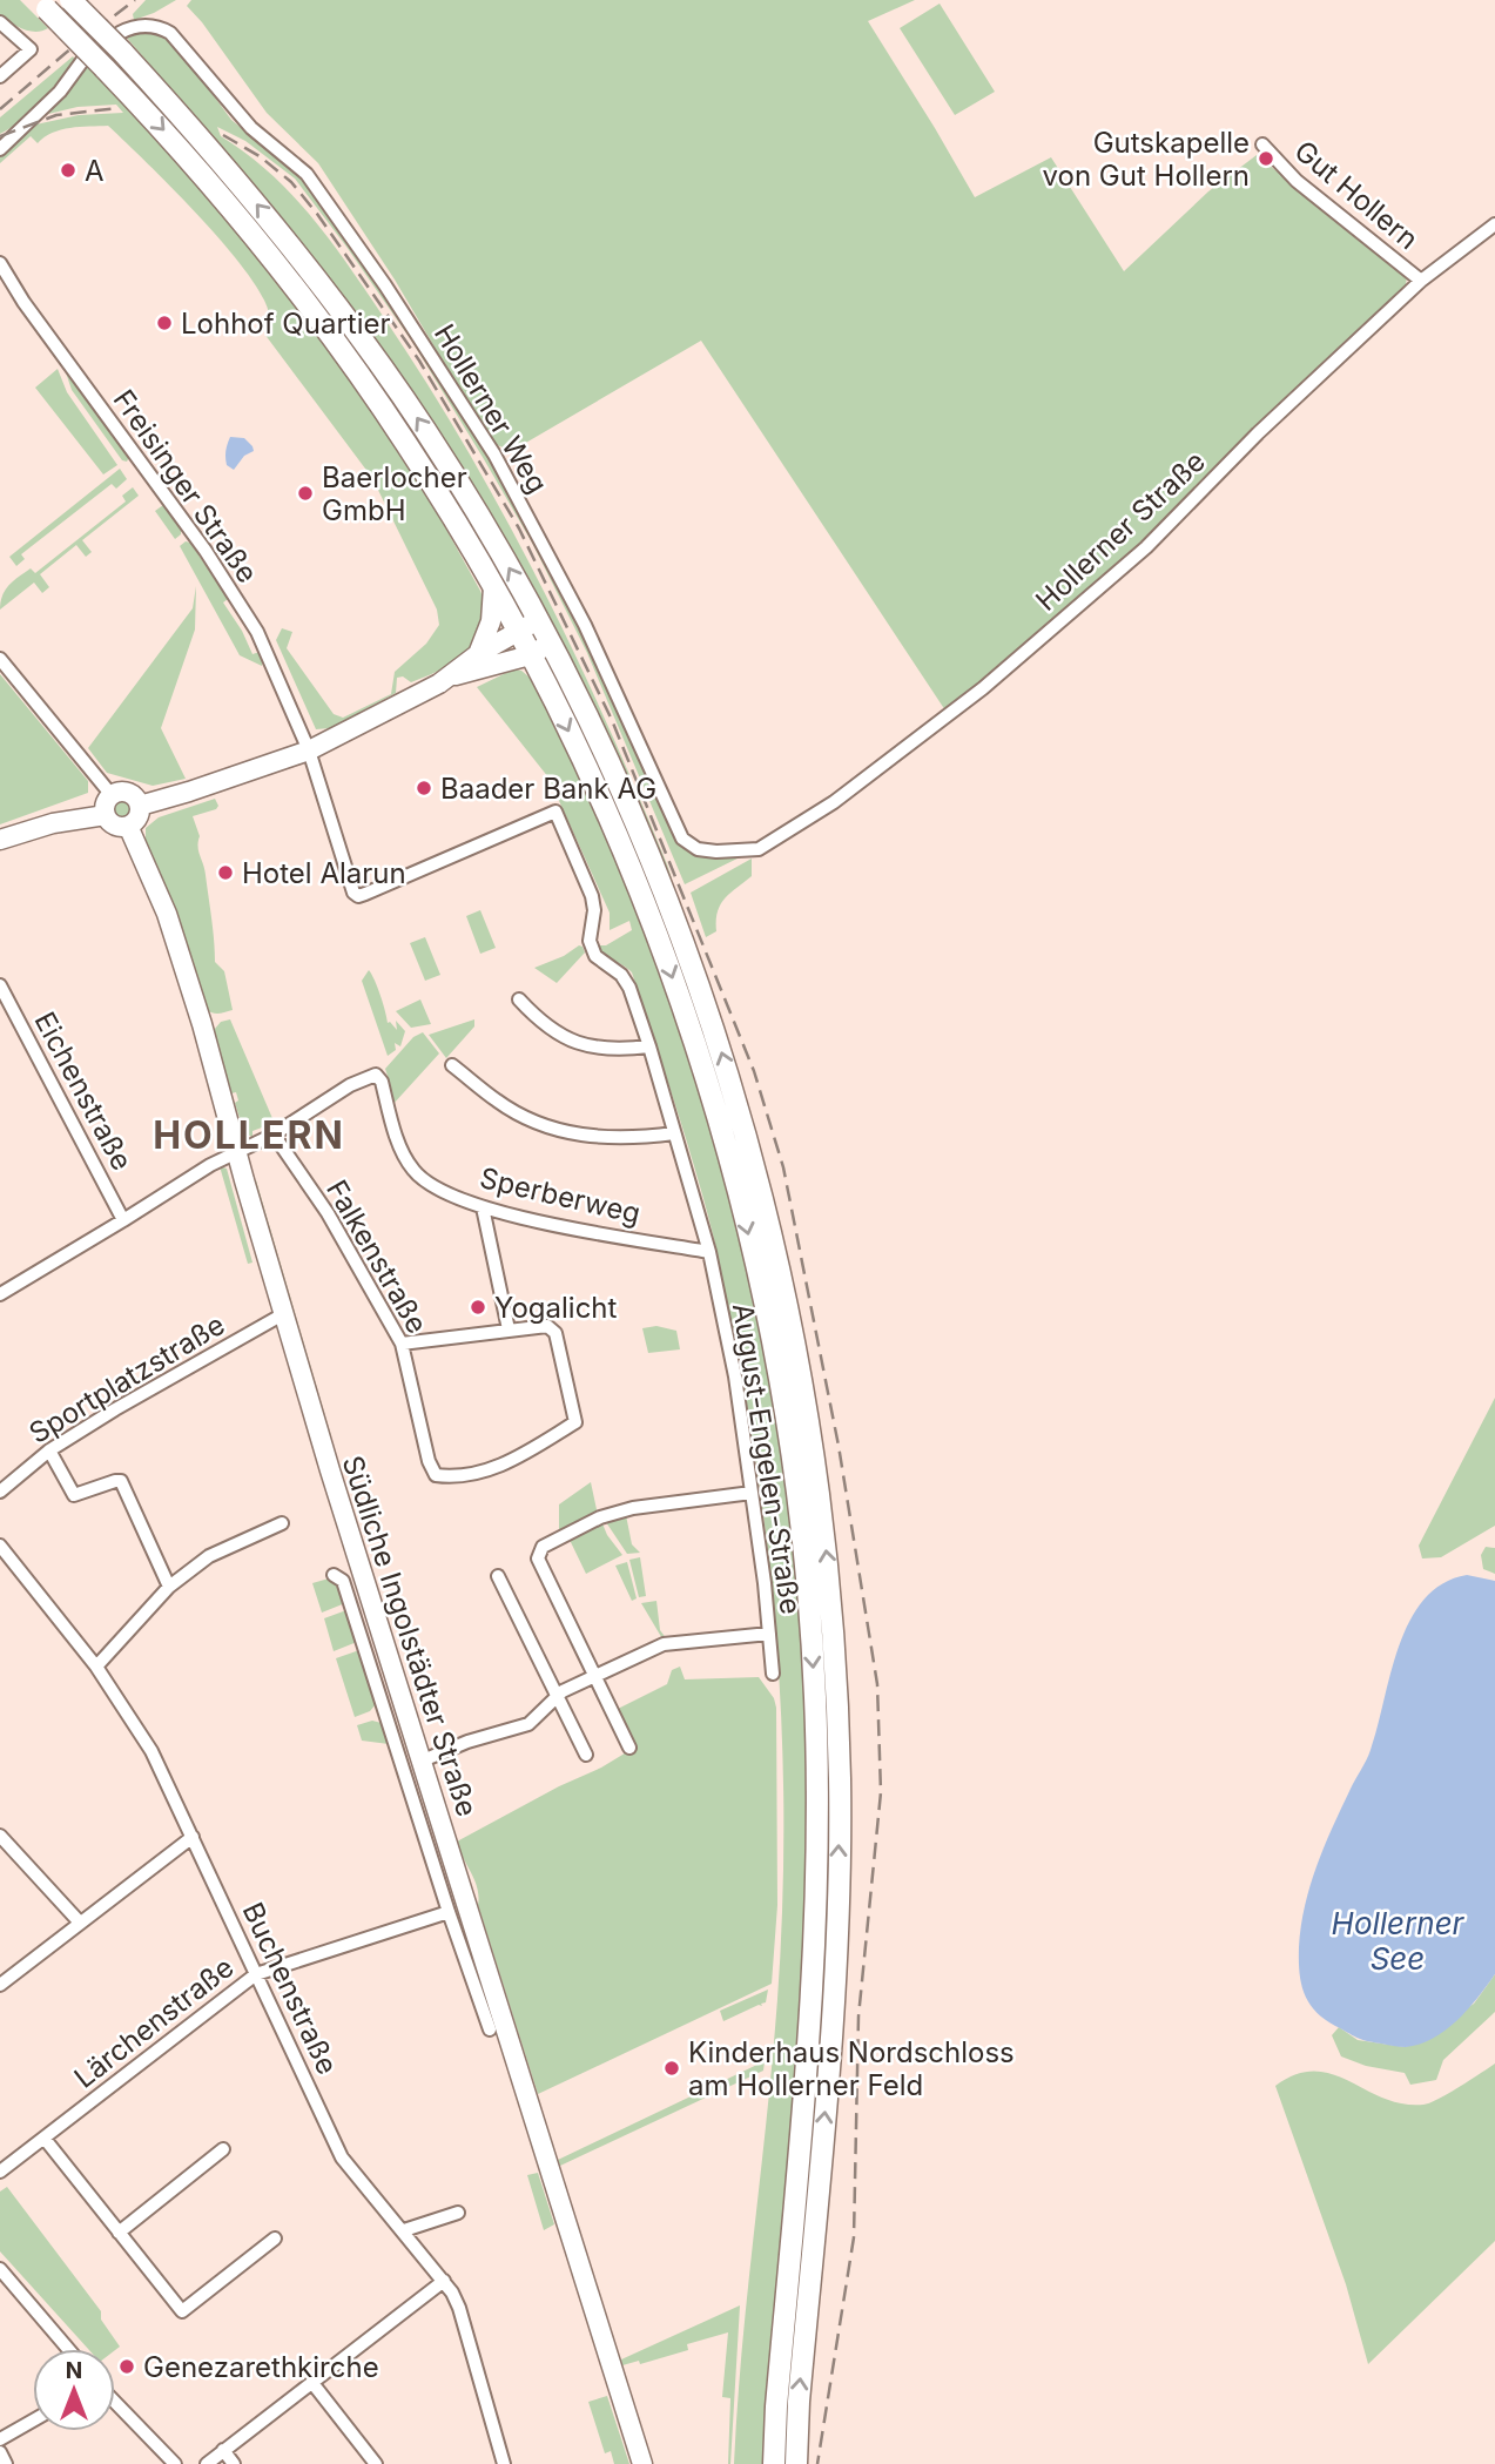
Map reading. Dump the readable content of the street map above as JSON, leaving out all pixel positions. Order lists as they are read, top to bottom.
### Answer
{
  "streets": {
    "street": [
      "Gut Hollern",
      "Hollerner Weg",
      "Freisinger Straße",
      "Hollerner Straße",
      "Eichenstraße",
      "Sperberweg",
      "Falkenstraße",
      "Sportplatzstraße",
      "August-Engelen-Straße",
      "Südliche Ingolstädter Straße",
      "Buchenstraße",
      "Lärchenstraße"
    ]
  },
  "crossings": [
    ["Gut Hollern", "Hollerner Straße"],
    ["Hollerner Weg", "Hollerner Straße"],
    ["Freisinger Straße", "August-Engelen-Straße"],
    ["Sperberweg", "Falkenstraße"],
    ["Sperberweg", "August-Engelen-Straße"],
    ["Sportplatzstraße", "Südliche Ingolstädter Straße"],
    ["Buchenstraße", "Lärchenstraße"]
  ],
  "districts": ["HOLLERN"],
  "water": ["Hollerner See"],
  "places": [
    "Gutskapelle von Gut Hollern",
    "A",
    "Lohhof Quartier",
    "Baerlocher GmbH",
    "Baader Bank AG",
    "Hotel Alarun",
    "Yogalicht",
    "Kinderhaus Nordschloss am Hollerner Feld",
    "Genezarethkirche"
  ],
  "north": "top"
}
